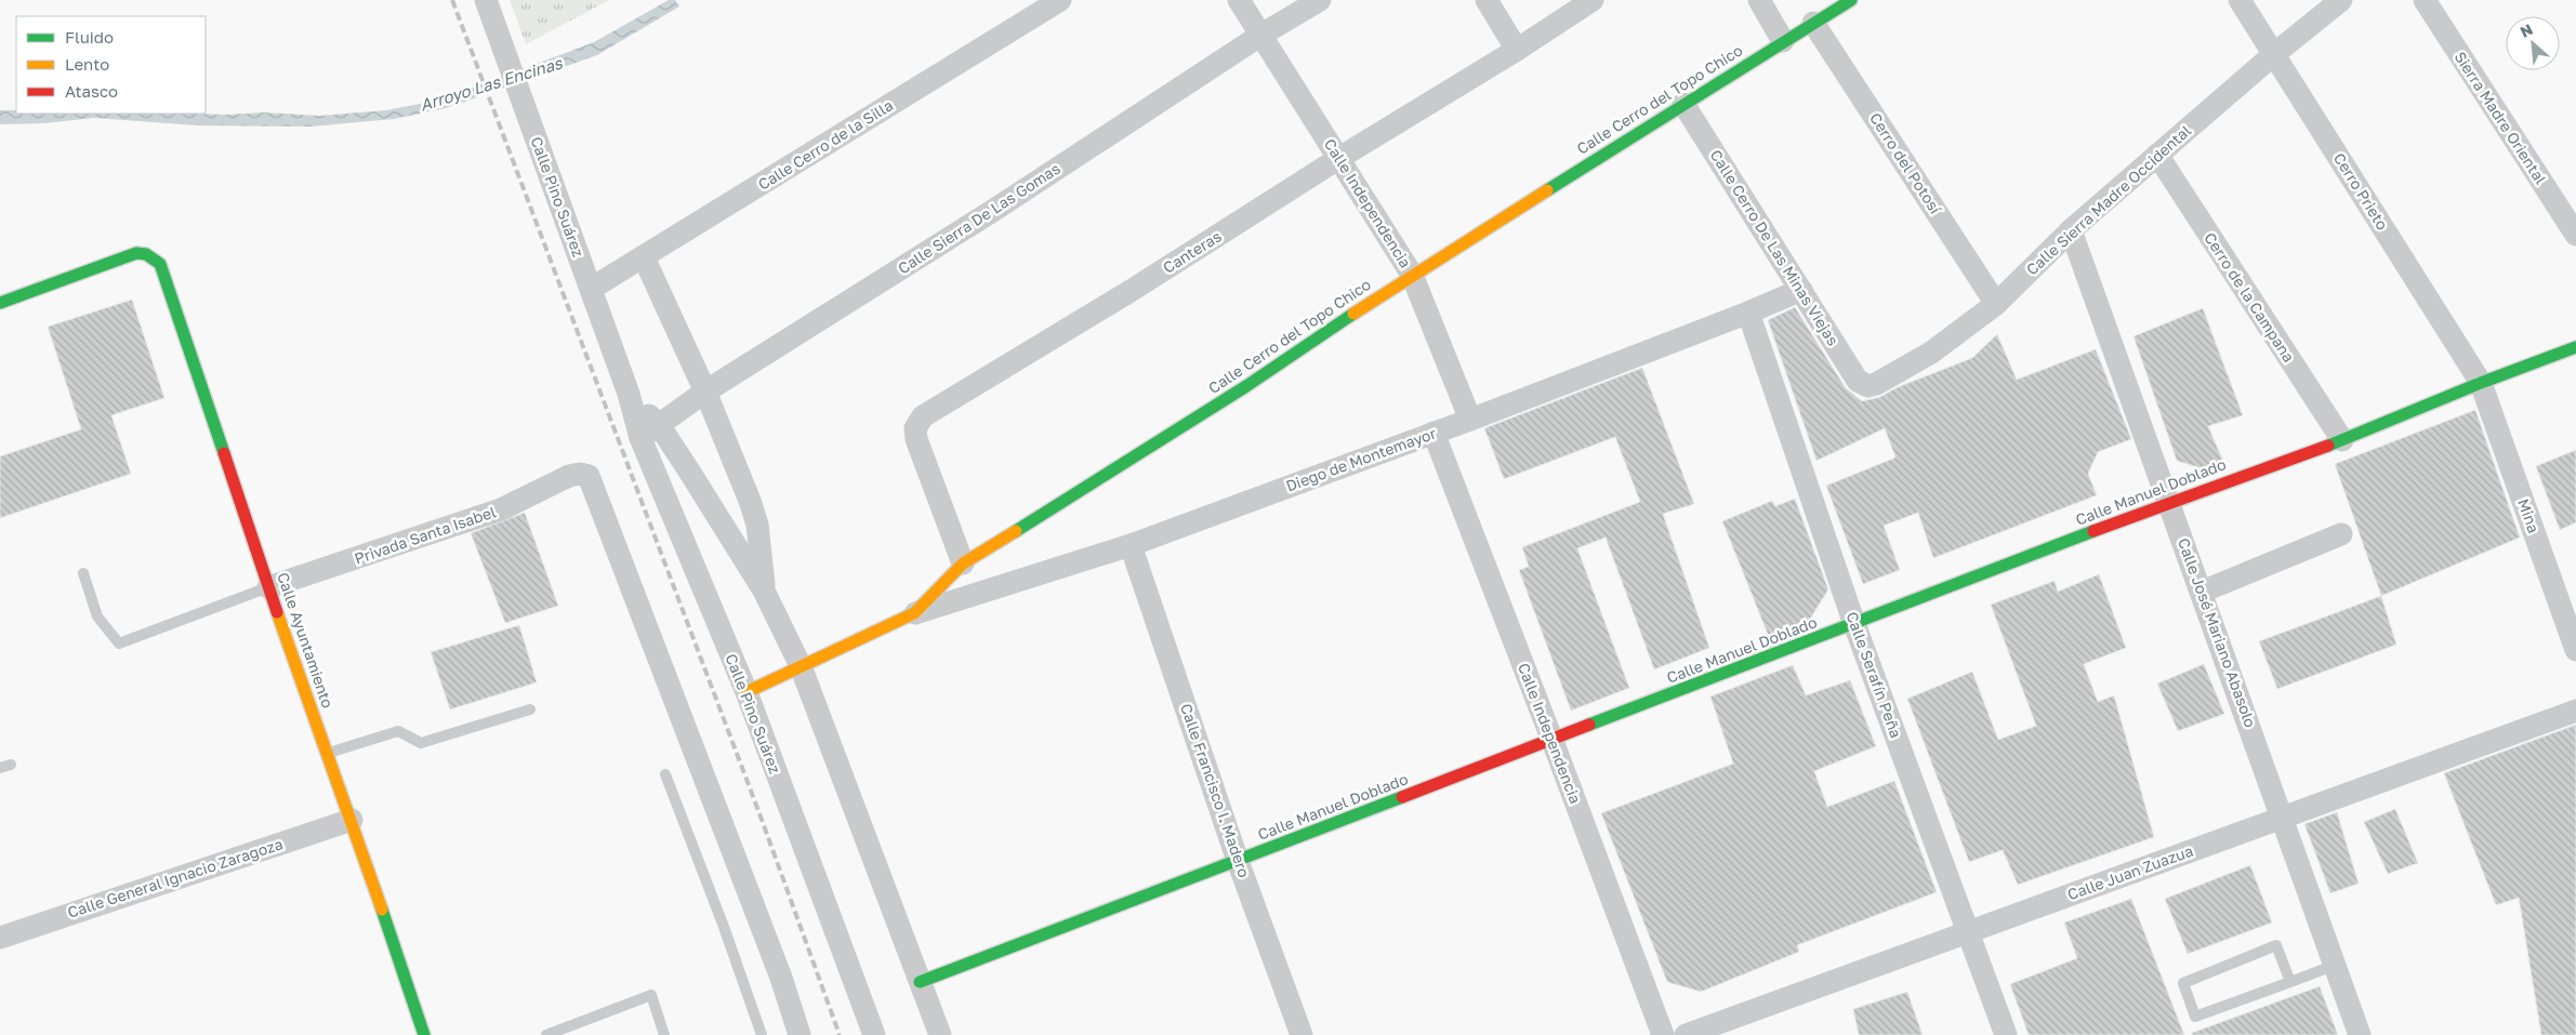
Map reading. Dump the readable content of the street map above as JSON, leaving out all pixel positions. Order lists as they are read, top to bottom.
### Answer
{
  "streets": {
    "street": [
      "Calle Cerro del Topo Chico",
      "Sierra Madre Oriental",
      "Calle Cerro de la Silla",
      "Cerro del Potosí",
      "Cerro Prieto",
      "Calle Pino Suárez",
      "Calle Sierra Madre Occidental",
      "Calle Independencia",
      "Calle Sierra De Las Gomas",
      "Calle Cerro De Las Minas Viejas",
      "Canteras",
      "Cerro de la Campana",
      "Diego de Montemayor",
      "Calle Manuel Doblado",
      "Mina",
      "Privada Santa Isabel",
      "Calle José Mariano Abasolo",
      "Calle Ayuntamiento",
      "Calle Serafín Peña",
      "Calle Francisco I. Madero",
      "Calle Juan Zuazua",
      "Calle General Ignacio Zaragoza"
    ]
  },
  "crossings": [
    ["Calle Cerro del Topo Chico", "Cerro del Potosí"],
    ["Calle Cerro del Topo Chico", "Calle Pino Suárez"],
    ["Calle Cerro del Topo Chico", "Calle Independencia"],
    ["Calle Cerro del Topo Chico", "Calle Cerro De Las Minas Viejas"],
    ["Calle Cerro del Topo Chico", "Canteras"],
    ["Calle Cerro del Topo Chico", "Diego de Montemayor"],
    ["Calle Cerro de la Silla", "Calle Pino Suárez"],
    ["Cerro del Potosí", "Calle Sierra Madre Occidental"],
    ["Cerro Prieto", "Calle Sierra Madre Occidental"],
    ["Cerro Prieto", "Calle Manuel Doblado"],
    ["Cerro Prieto", "Mina"],
    ["Calle Pino Suárez", "Calle Sierra De Las Gomas"],
    ["Calle Pino Suárez", "Calle Manuel Doblado"],
    ["Calle Sierra Madre Occidental", "Calle Cerro De Las Minas Viejas"],
    ["Calle Sierra Madre Occidental", "Cerro de la Campana"],
    ["Calle Sierra Madre Occidental", "Calle José Mariano Abasolo"],
    ["Calle Independencia", "Calle Sierra De Las Gomas"],
    ["Calle Independencia", "Canteras"],
    ["Calle Independencia", "Diego de Montemayor"],
    ["Calle Independencia", "Calle Manuel Doblado"],
    ["Calle Cerro De Las Minas Viejas", "Diego de Montemayor"],
    ["Cerro de la Campana", "Calle Manuel Doblado"],
    ["Diego de Montemayor", "Calle Serafín Peña"],
    ["Diego de Montemayor", "Calle Francisco I. Madero"],
    ["Calle Manuel Doblado", "Mina"],
    ["Calle Manuel Doblado", "Calle José Mariano Abasolo"],
    ["Calle Manuel Doblado", "Calle Serafín Peña"],
    ["Calle Manuel Doblado", "Calle Francisco I. Madero"],
    ["Privada Santa Isabel", "Calle Ayuntamiento"],
    ["Calle José Mariano Abasolo", "Calle Juan Zuazua"],
    ["Calle Ayuntamiento", "Calle General Ignacio Zaragoza"],
    ["Calle Serafín Peña", "Calle Juan Zuazua"]
  ],
  "water": ["Arroyo Las Encinas"],
  "legend": ["Fluido", "Lento", "Atasco"],
  "north": "top left"
}
